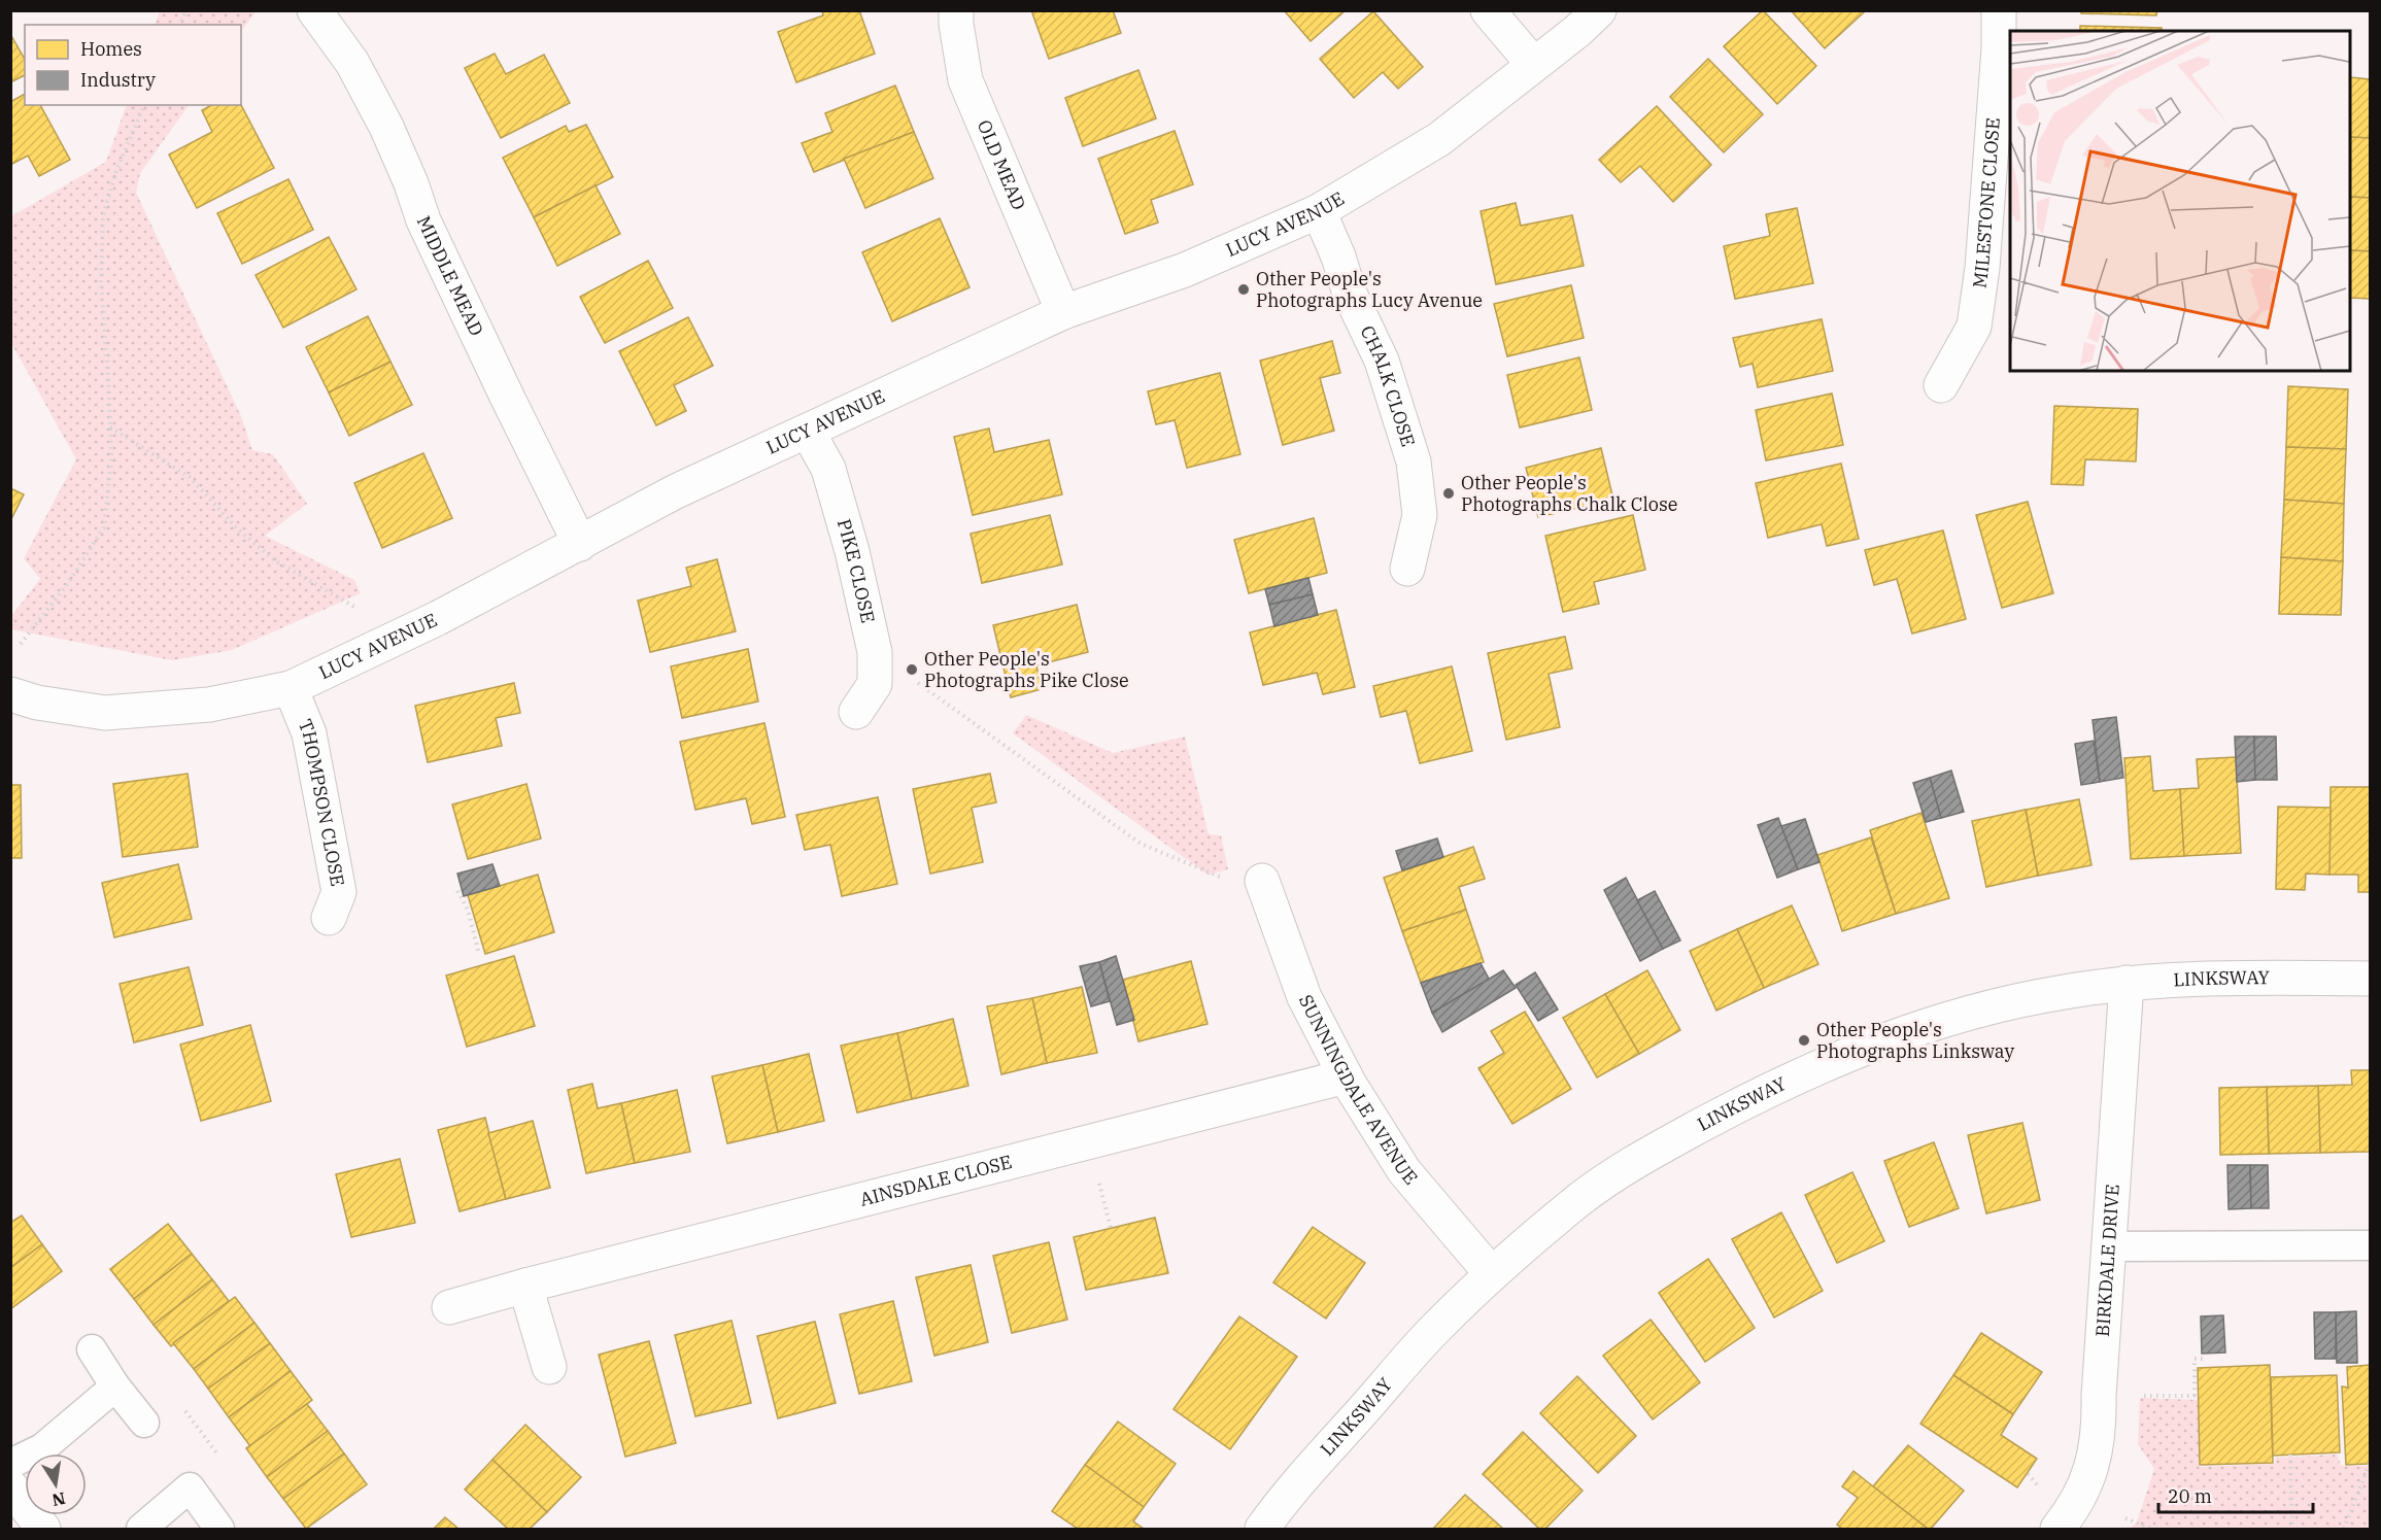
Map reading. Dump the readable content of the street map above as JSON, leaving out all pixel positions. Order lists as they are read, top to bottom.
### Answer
{
  "streets": {
    "street": [
      "OLD MEAD",
      "MILESTONE CLOSE",
      "LUCY AVENUE",
      "MIDDLE MEAD",
      "CHALK CLOSE",
      "PIKE CLOSE",
      "THOMPSON CLOSE",
      "LINKSWAY",
      "SUNNINGDALE AVENUE",
      "AINSDALE CLOSE",
      "BIRKDALE DRIVE"
    ]
  },
  "crossings": [
    ["OLD MEAD", "LUCY AVENUE"],
    ["LUCY AVENUE", "MIDDLE MEAD"],
    ["LUCY AVENUE", "CHALK CLOSE"],
    ["LUCY AVENUE", "PIKE CLOSE"],
    ["LUCY AVENUE", "THOMPSON CLOSE"],
    ["LINKSWAY", "SUNNINGDALE AVENUE"],
    ["LINKSWAY", "BIRKDALE DRIVE"],
    ["SUNNINGDALE AVENUE", "AINSDALE CLOSE"]
  ],
  "places": [
    "Other People's Photographs Lucy Avenue",
    "Other People's Photographs Chalk Close",
    "Other People's Photographs Pike Close",
    "Other People's Photographs Linksway"
  ],
  "legend": ["Homes", "Industry"],
  "scale_bar": "20 m",
  "north": "bottom"
}
